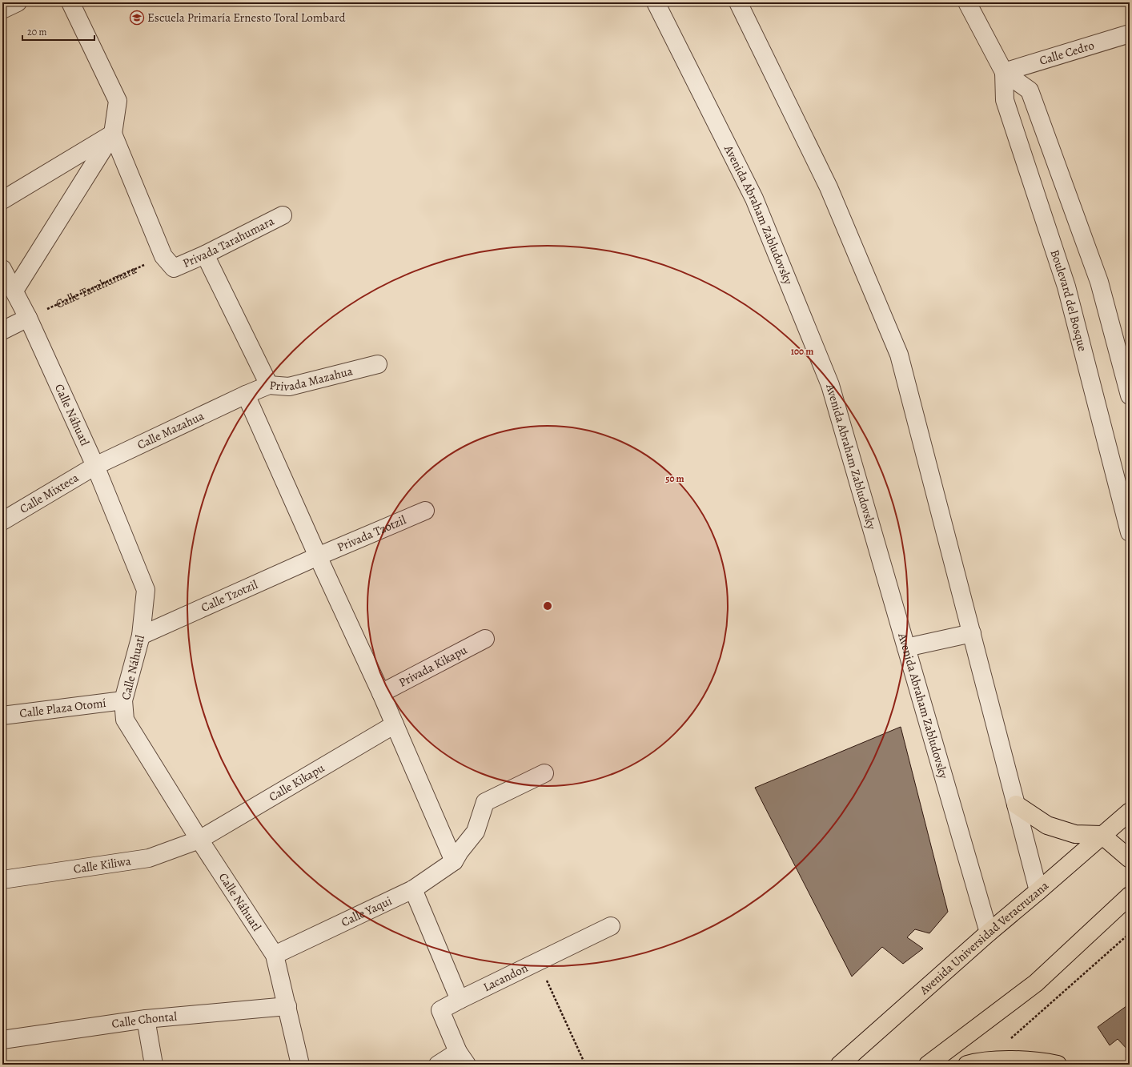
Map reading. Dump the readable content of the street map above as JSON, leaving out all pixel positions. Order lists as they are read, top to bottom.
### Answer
{
  "streets": {
    "main road": ["Avenida Universidad Veracruzana"],
    "street": [
      "Calle Cedro",
      "Avenida Abraham Zabludovsky",
      "Privada Tarahumara",
      "Boulevard del Bosque",
      "Privada Mazahua",
      "Calle Náhuatl",
      "Calle Mazahua",
      "Calle Mixteca",
      "Privada Tzotzil",
      "Calle Tzotzil",
      "Privada Kikapu",
      "Calle Plaza Otomí",
      "Calle Kikapu",
      "Calle Kiliwa",
      "Calle Yaqui",
      "Lacandon",
      "Calle Chontal"
    ],
    "path": ["Calle Tarahumara"]
  },
  "crossings": [
    ["Calle Cedro", "Boulevard del Bosque"],
    ["Avenida Abraham Zabludovsky", "Avenida Universidad Veracruzana"],
    ["Privada Tarahumara", "Calle Tarahumara"],
    ["Calle Tarahumara", "Calle Náhuatl"],
    ["Privada Mazahua", "Calle Mazahua"],
    ["Calle Náhuatl", "Calle Mazahua"],
    ["Calle Náhuatl", "Calle Mixteca"],
    ["Calle Náhuatl", "Calle Tzotzil"],
    ["Calle Náhuatl", "Calle Plaza Otomí"],
    ["Calle Náhuatl", "Calle Kikapu"],
    ["Calle Náhuatl", "Calle Kiliwa"],
    ["Calle Náhuatl", "Calle Yaqui"],
    ["Calle Náhuatl", "Calle Chontal"],
    ["Calle Mazahua", "Calle Mixteca"],
    ["Privada Tzotzil", "Calle Tzotzil"],
    ["Calle Kikapu", "Calle Kiliwa"]
  ],
  "places": {
    "school or university": ["Escuela Primaría Ernesto Toral Lombard"]
  },
  "scale_bar": "20 m",
  "rings": ["100 m", "50 m"]
}
